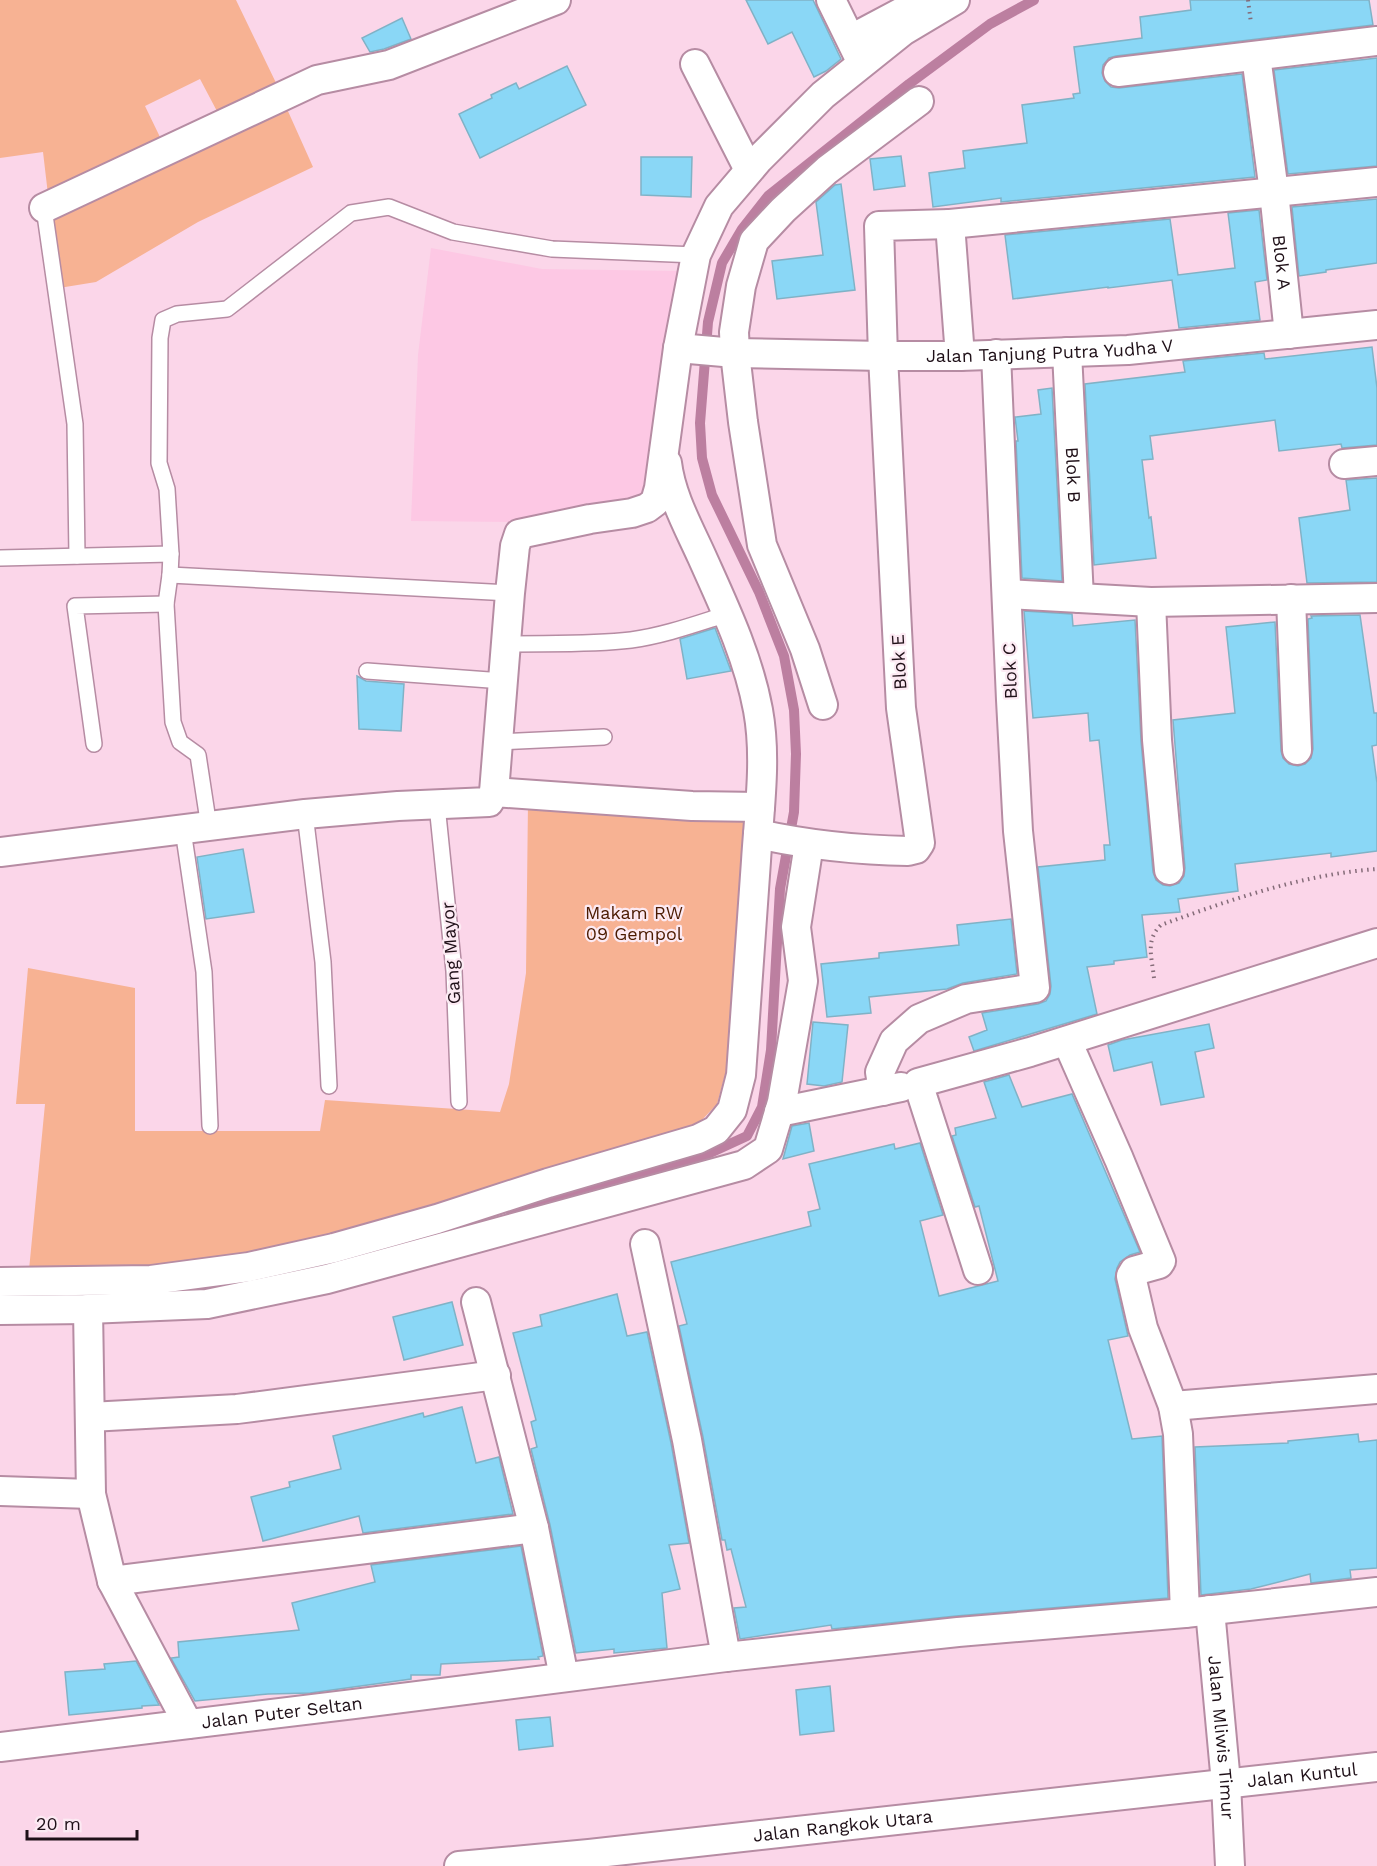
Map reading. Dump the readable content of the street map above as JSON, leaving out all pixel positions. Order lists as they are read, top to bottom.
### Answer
{
  "streets": {
    "street": [
      "Blok A",
      "Jalan Tanjung Putra Yudha V",
      "Blok B",
      "Blok E",
      "Blok C",
      "Jalan Puter Seltan",
      "Jalan Mliwis Timur",
      "Jalan Kuntul",
      "Jalan Rangkok Utara"
    ],
    "lane": ["Gang Mayor"]
  },
  "crossings": [
    ["Blok A", "Jalan Tanjung Putra Yudha V"],
    ["Jalan Tanjung Putra Yudha V", "Blok B"],
    ["Jalan Tanjung Putra Yudha V", "Blok E"],
    ["Jalan Tanjung Putra Yudha V", "Blok C"],
    ["Jalan Puter Seltan", "Jalan Mliwis Timur"],
    ["Jalan Mliwis Timur", "Jalan Kuntul"],
    ["Jalan Mliwis Timur", "Jalan Rangkok Utara"],
    ["Jalan Kuntul", "Jalan Rangkok Utara"]
  ],
  "parks": ["Makam RW 09 Gempol"],
  "scale_bar": "20 m"
}
